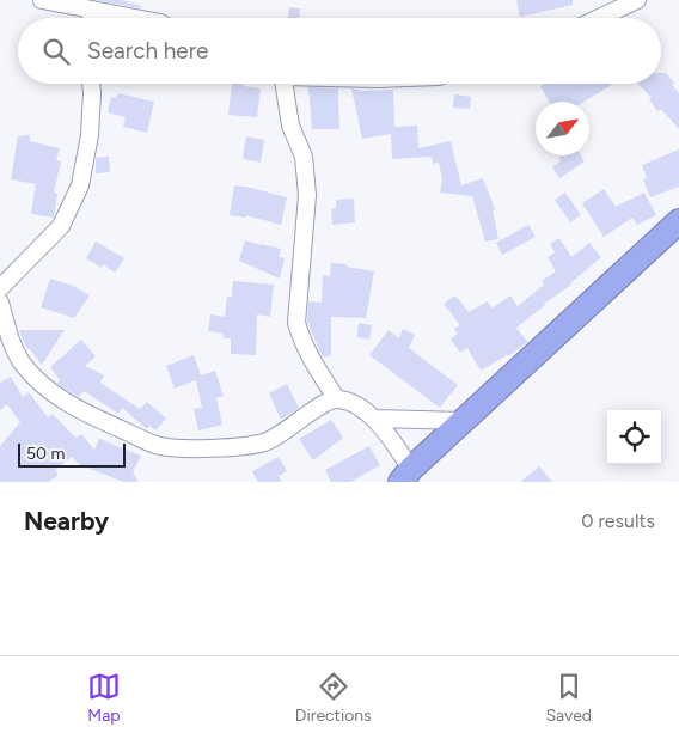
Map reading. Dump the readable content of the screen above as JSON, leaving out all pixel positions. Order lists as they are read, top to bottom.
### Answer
{
  "scale_bar": "50 m",
  "north": "top right",
  "page": {
    "search": "Search here",
    "scale": "50 m",
    "heading": ["Nearby", "0 results"],
    "nav": ["Map", "Directions", "Saved"]
  }
}
